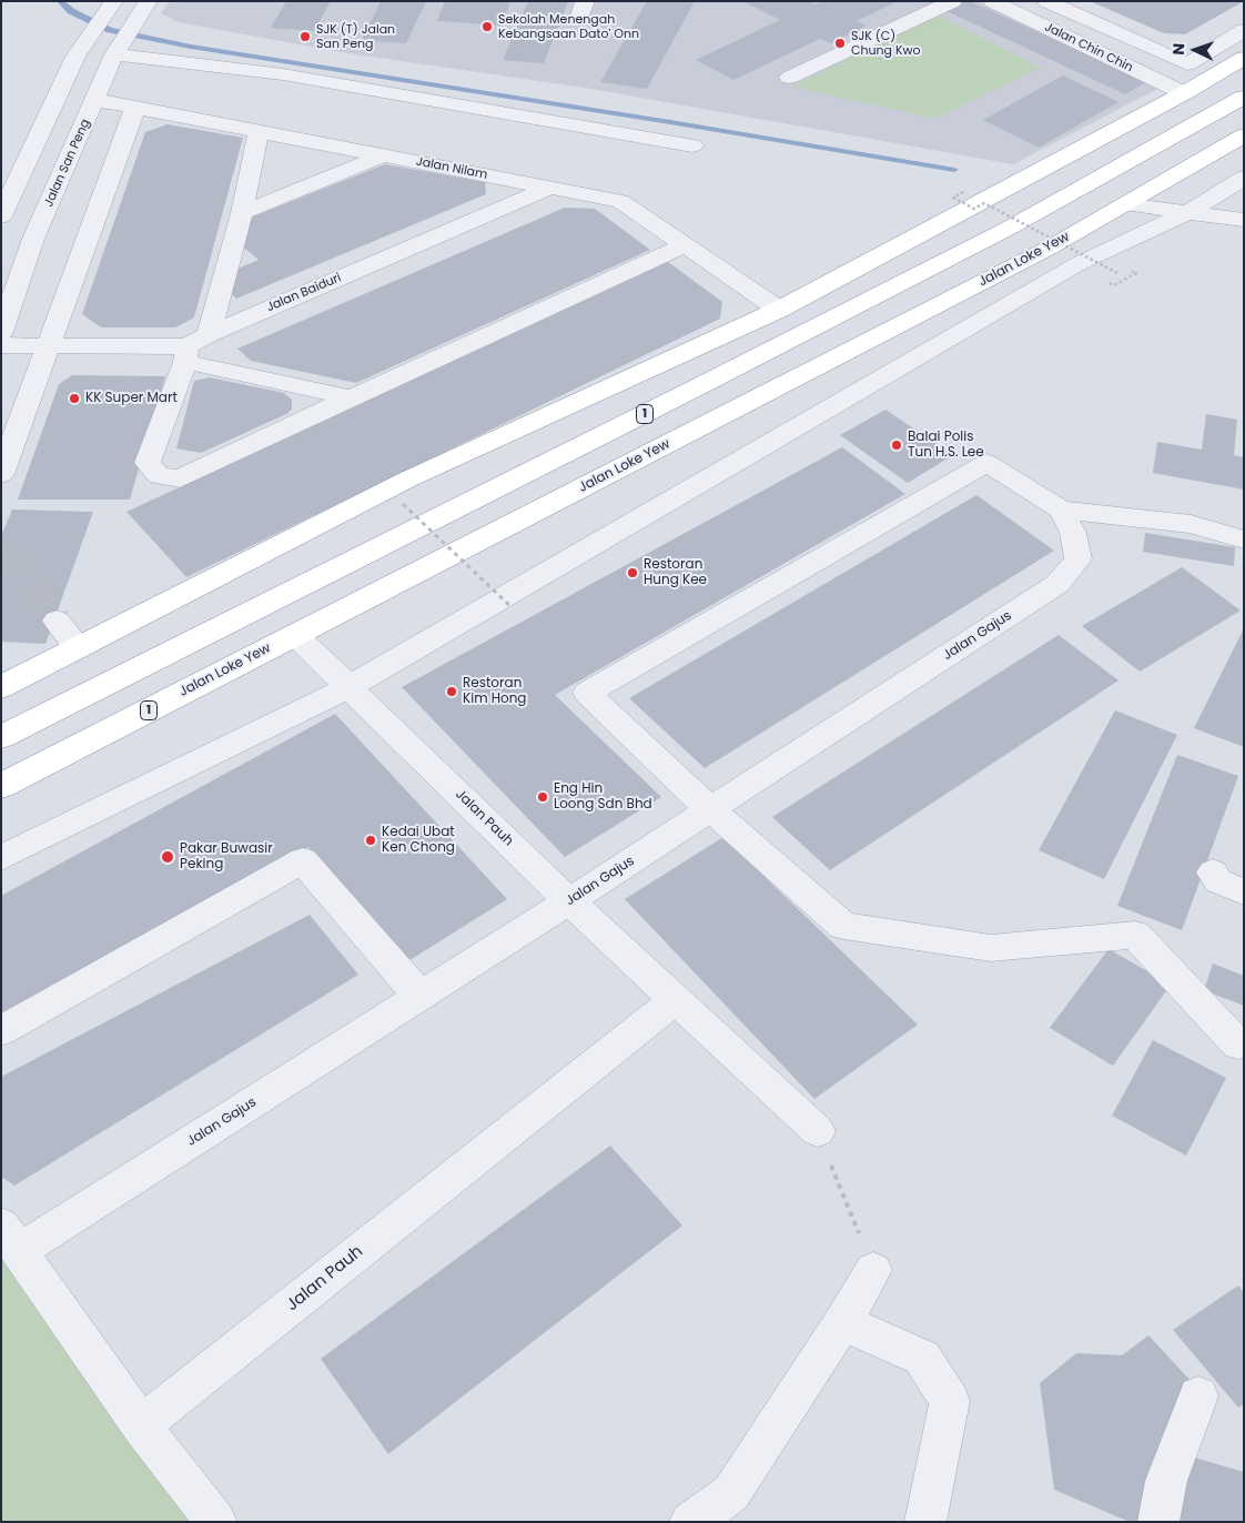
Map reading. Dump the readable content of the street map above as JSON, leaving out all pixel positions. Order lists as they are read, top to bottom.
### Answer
{
  "streets": {
    "highway": ["Jalan Loke Yew", "1"],
    "street": [
      "Jalan Chin Chin",
      "Jalan San Peng",
      "Jalan Nilam",
      "Jalan Baiduri",
      "Jalan Gajus",
      "Jalan Pauh"
    ]
  },
  "crossings": [
    ["Jalan San Peng", "Jalan Nilam"],
    ["Jalan Nilam", "Jalan Baiduri"],
    ["Jalan Loke Yew", "Jalan Pauh"],
    ["Jalan Gajus", "Jalan Pauh"]
  ],
  "places": [
    "Sekolah Menengah Kebangsaan Dato' Onn",
    "SJK (T) Jalan San Peng",
    "SJK (C) Chung Kwo",
    "KK Super Mart",
    "Balai Polis Tun H.S. Lee",
    "Restoran Hung Kee",
    "Restoran Kim Hong",
    "Eng Hin Loong Sdn Bhd",
    "Kedai Ubat Ken Chong",
    "Pakar Buwasir Peking"
  ],
  "north": "left"
}
